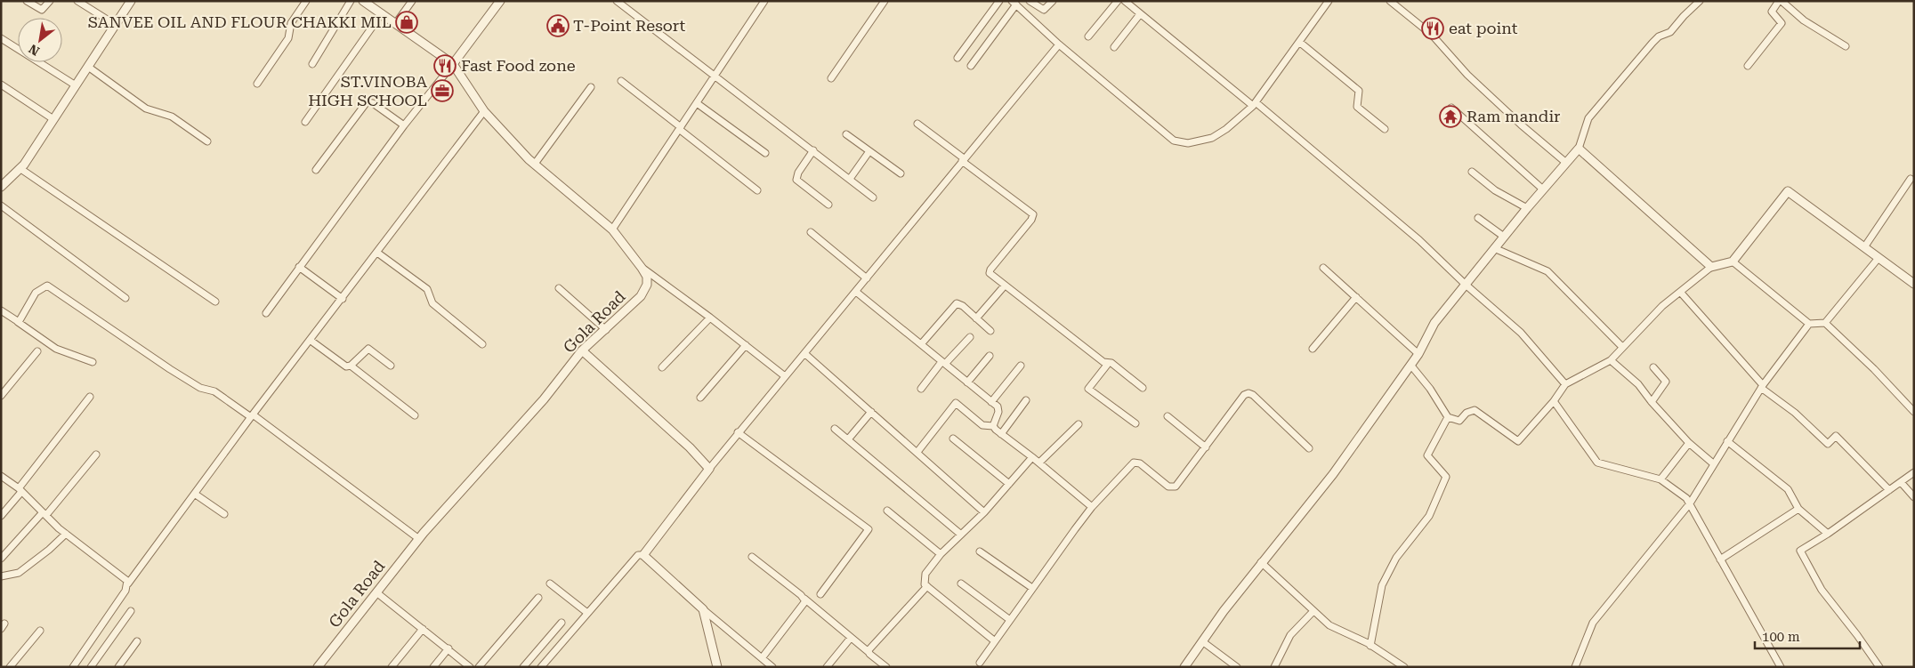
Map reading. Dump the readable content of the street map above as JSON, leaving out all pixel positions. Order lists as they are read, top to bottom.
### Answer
{
  "streets": {
    "street": ["Gola Road"]
  },
  "places": {
    "shop": ["SANVEE OIL AND FLOUR CHAKKI MIL"],
    "public building": ["T-Point Resort"],
    "restaurant": ["eat point", "Fast Food zone"],
    "office": ["ST.VINOBA HIGH SCHOOL"],
    "temple": ["Ram mandir"]
  },
  "scale_bar": "100 m",
  "north": "bottom left"
}
